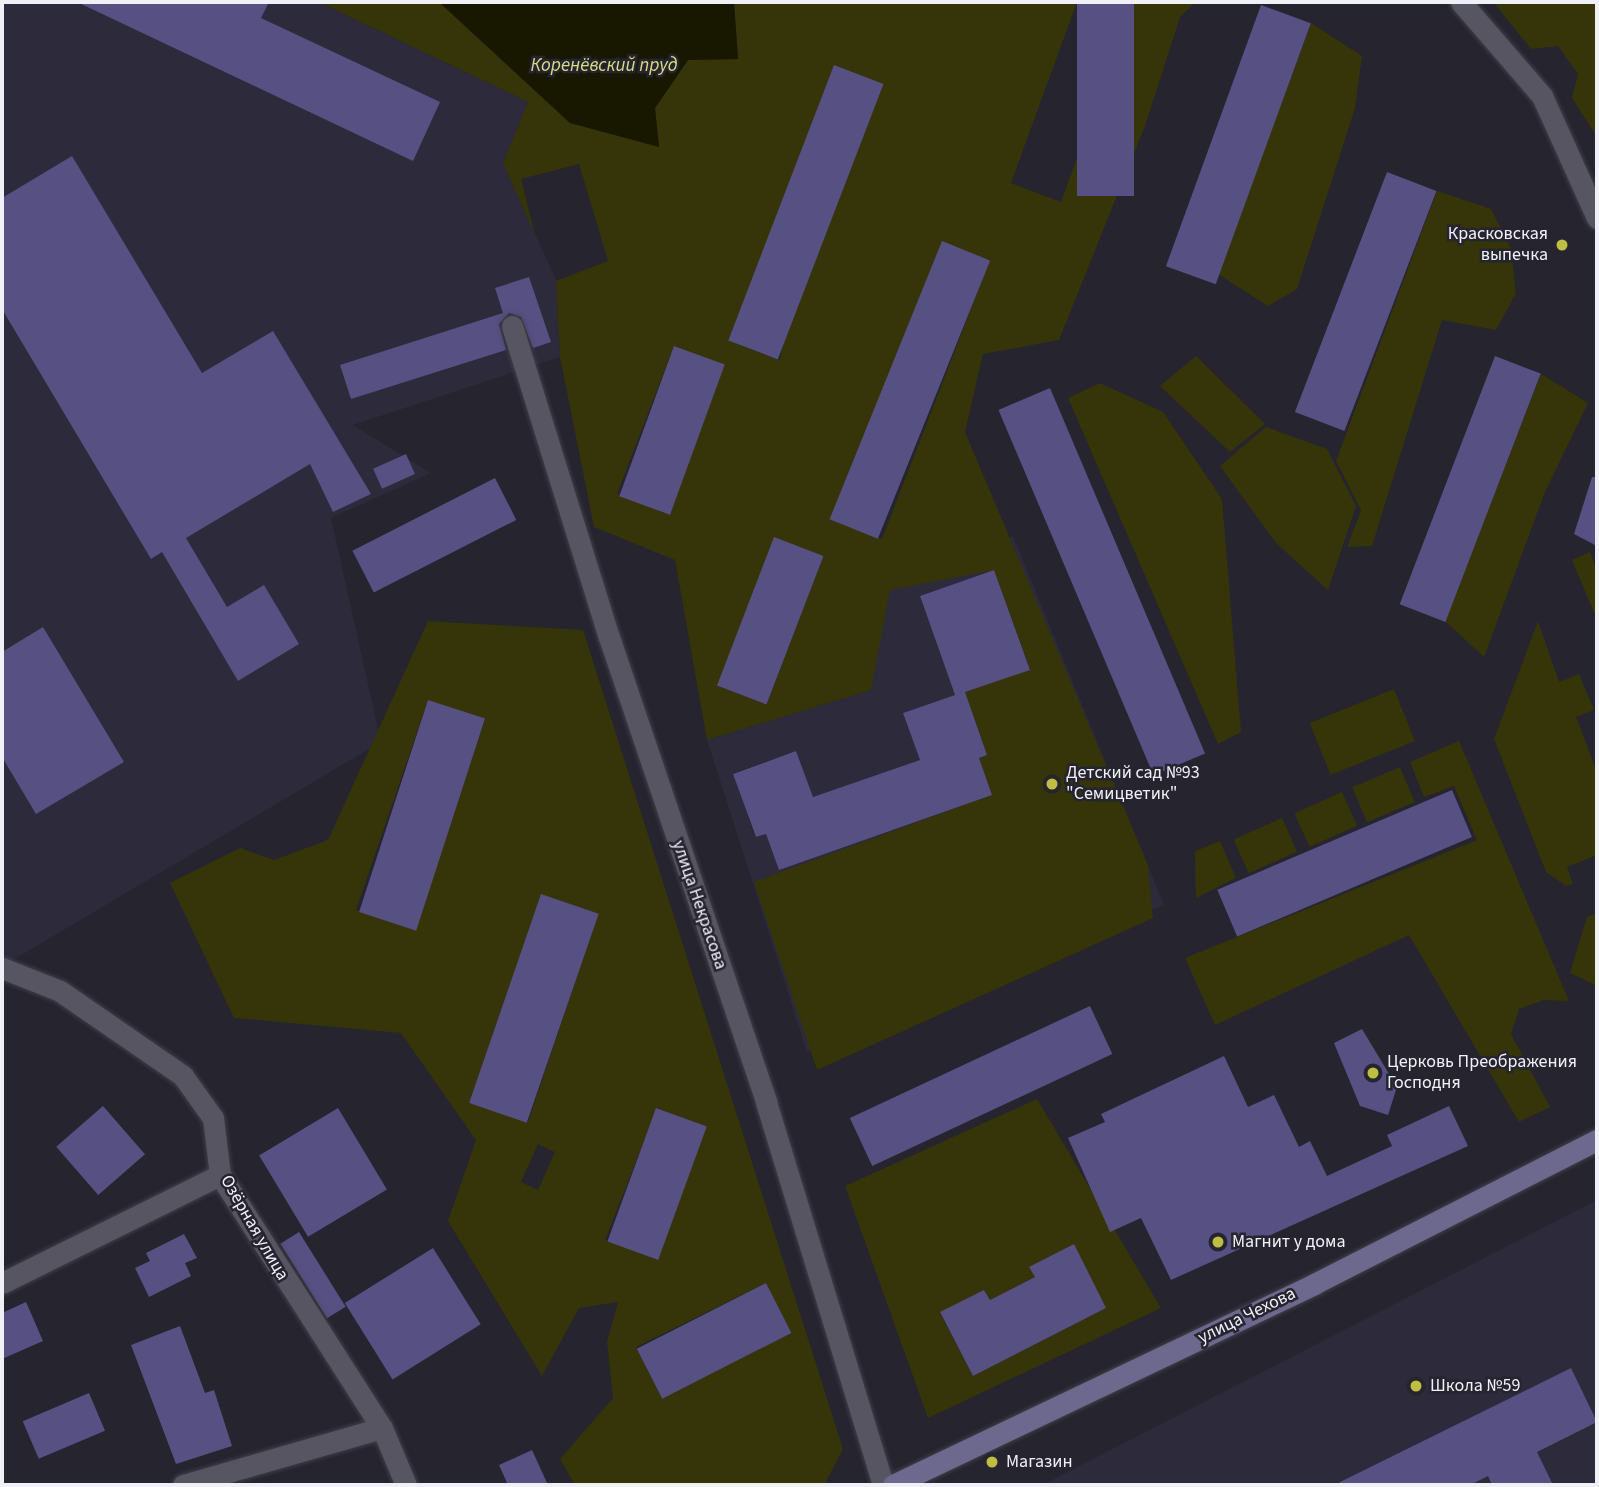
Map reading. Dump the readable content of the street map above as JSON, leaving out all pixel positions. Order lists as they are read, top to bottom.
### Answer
{
  "streets": {
    "main road": ["улица Чехова"],
    "street": ["улица Некрасова", "Озёрная улица"]
  },
  "water": ["Коренёвский пруд"],
  "places": [
    "Красковская выпечка",
    "Детский сад №93 \"Семицветик\"",
    "Церковь Преображения Господня",
    "Магнит у дома",
    "Школа №59",
    "Магазин"
  ]
}
